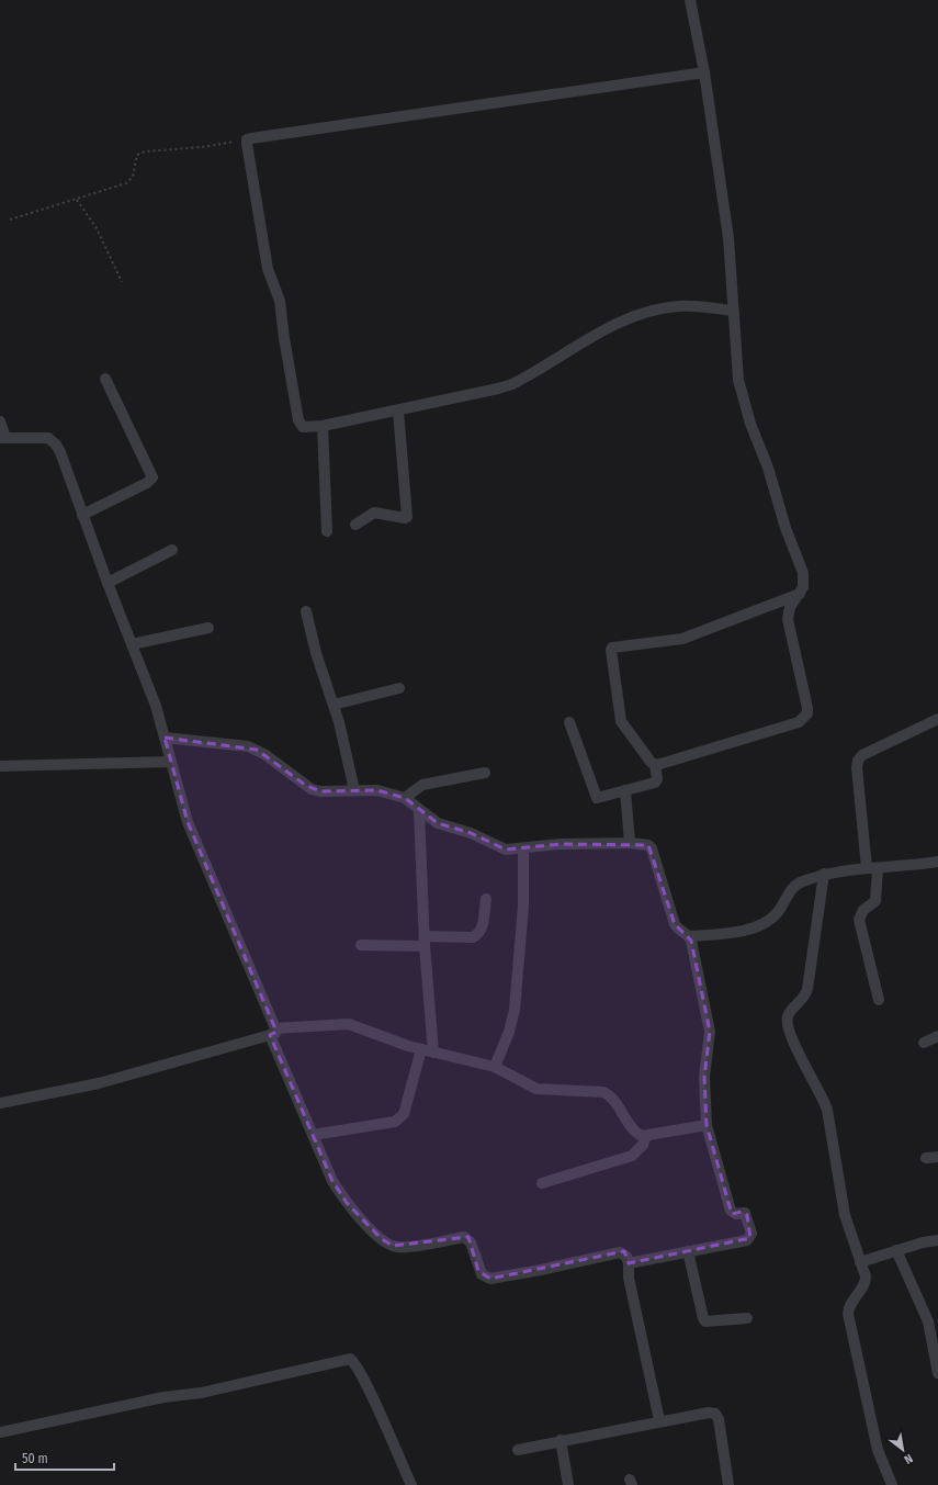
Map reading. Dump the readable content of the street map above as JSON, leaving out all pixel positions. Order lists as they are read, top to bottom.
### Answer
{
  "scale_bar": "50 m",
  "north": "bottom right"
}
